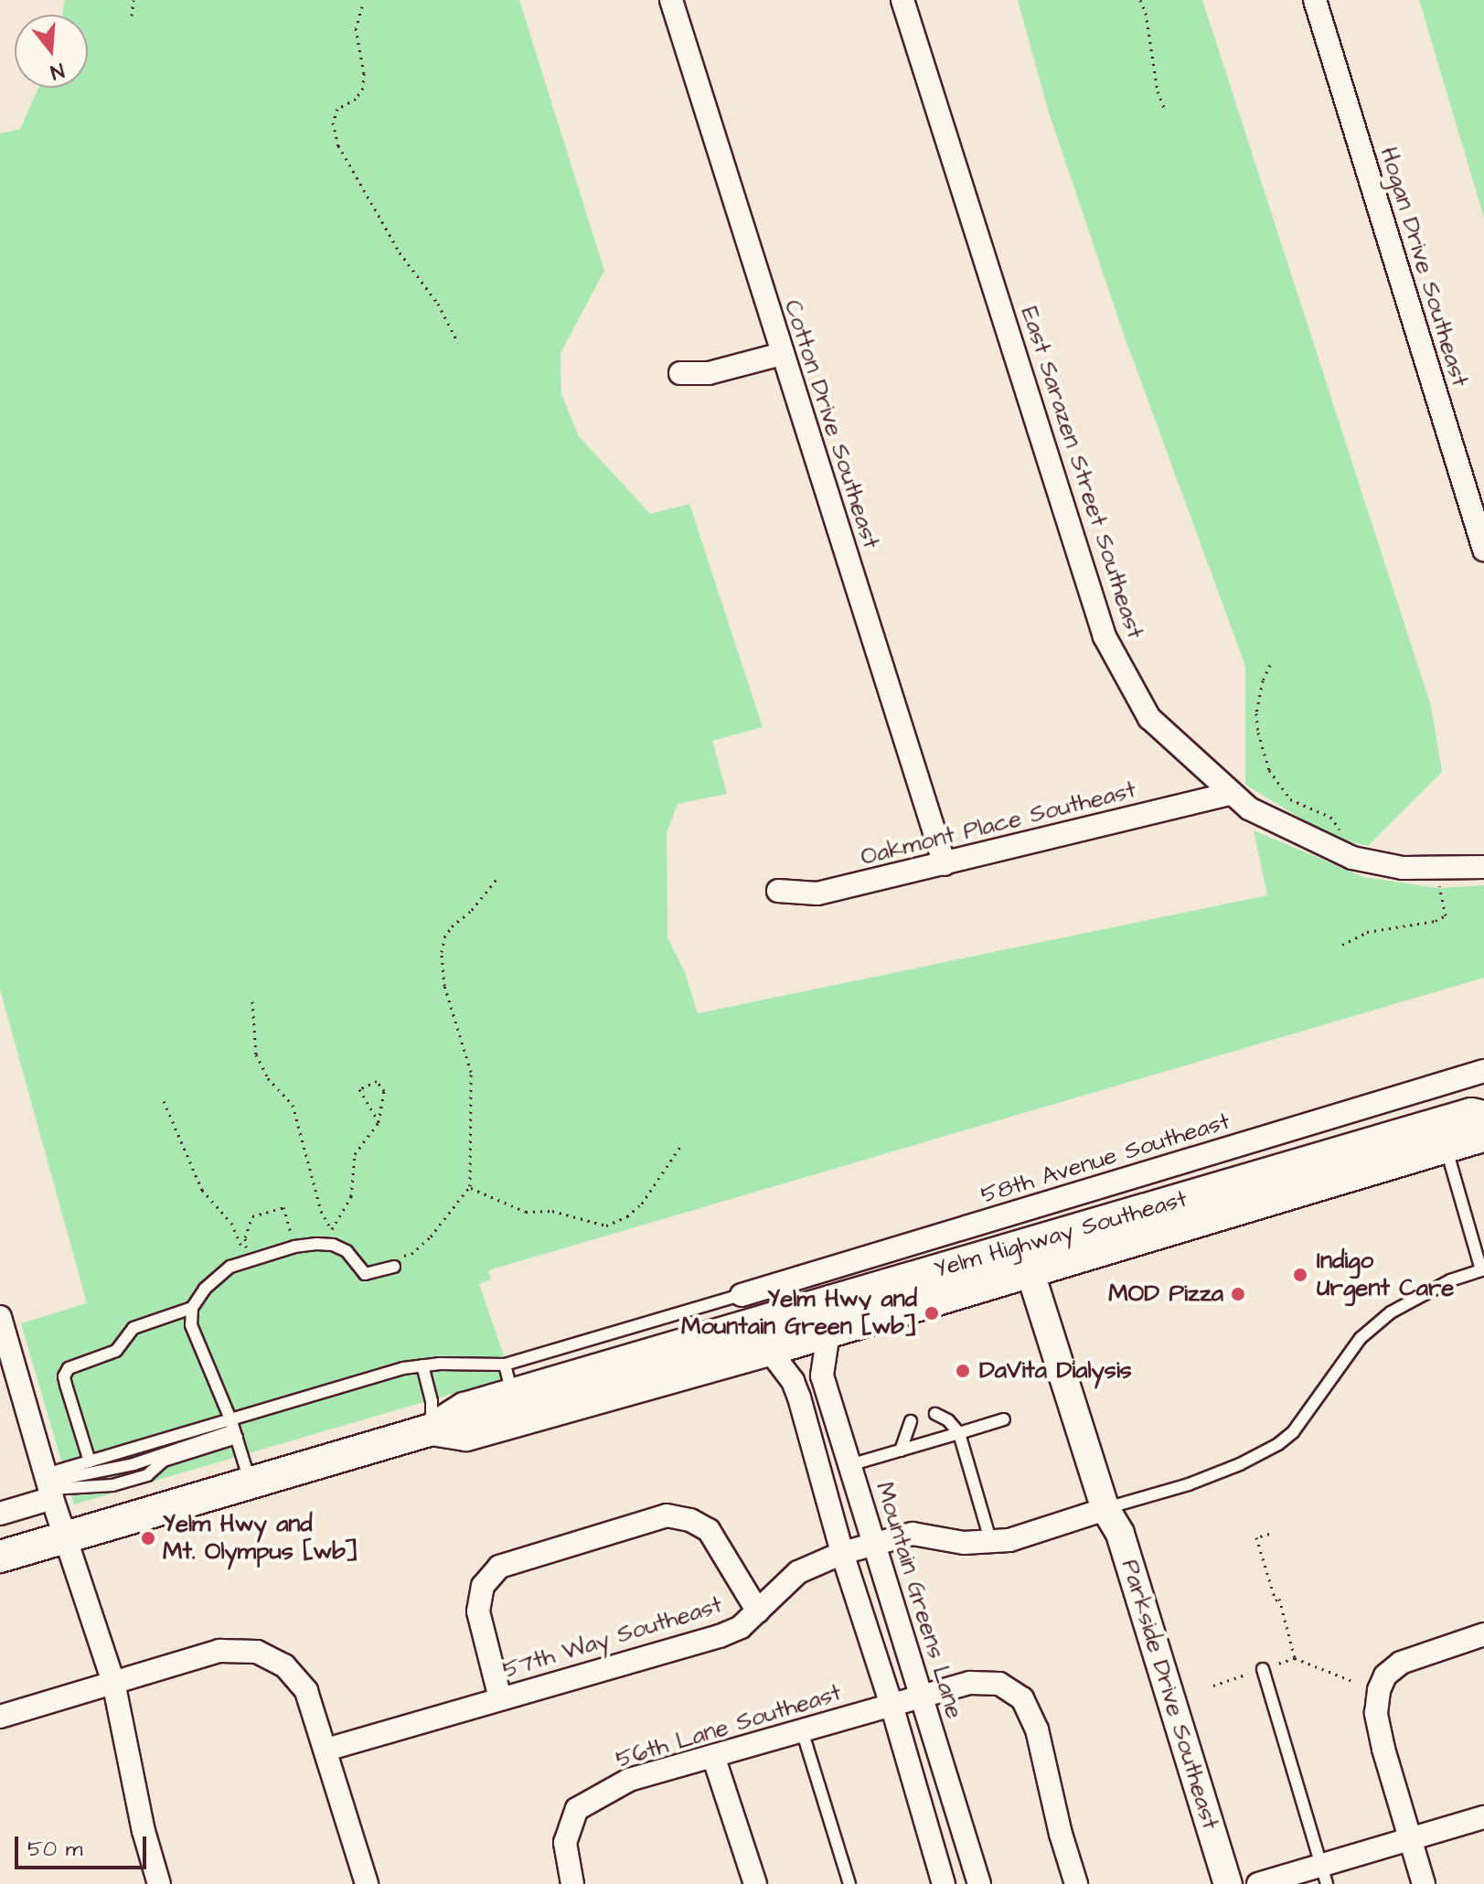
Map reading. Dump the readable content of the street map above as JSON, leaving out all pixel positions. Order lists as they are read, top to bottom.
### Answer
{
  "streets": {
    "main road": ["Yelm Highway Southeast"],
    "street": [
      "Hogan Drive Southeast",
      "Cotton Drive Southeast",
      "East Sarazen Street Southeast",
      "Oakmont Place Southeast",
      "58th Avenue Southeast",
      "Mountain Greens Lane",
      "57th Way Southeast",
      "Parkside Drive Southeast",
      "56th Lane Southeast"
    ]
  },
  "crossings": [
    ["Cotton Drive Southeast", "Oakmont Place Southeast"],
    ["East Sarazen Street Southeast", "Oakmont Place Southeast"],
    ["Yelm Highway Southeast", "Mountain Greens Lane"],
    ["Yelm Highway Southeast", "Parkside Drive Southeast"],
    ["Mountain Greens Lane", "57th Way Southeast"],
    ["Mountain Greens Lane", "56th Lane Southeast"],
    ["57th Way Southeast", "Parkside Drive Southeast"]
  ],
  "places": [
    "Indigo Urgent Care",
    "MOD Pizza",
    "Yelm Hwy and Mountain Green [wb]",
    "DaVita Dialysis",
    "Yelm Hwy and Mt. Olympus [wb]"
  ],
  "scale_bar": "50 m",
  "north": "bottom"
}
